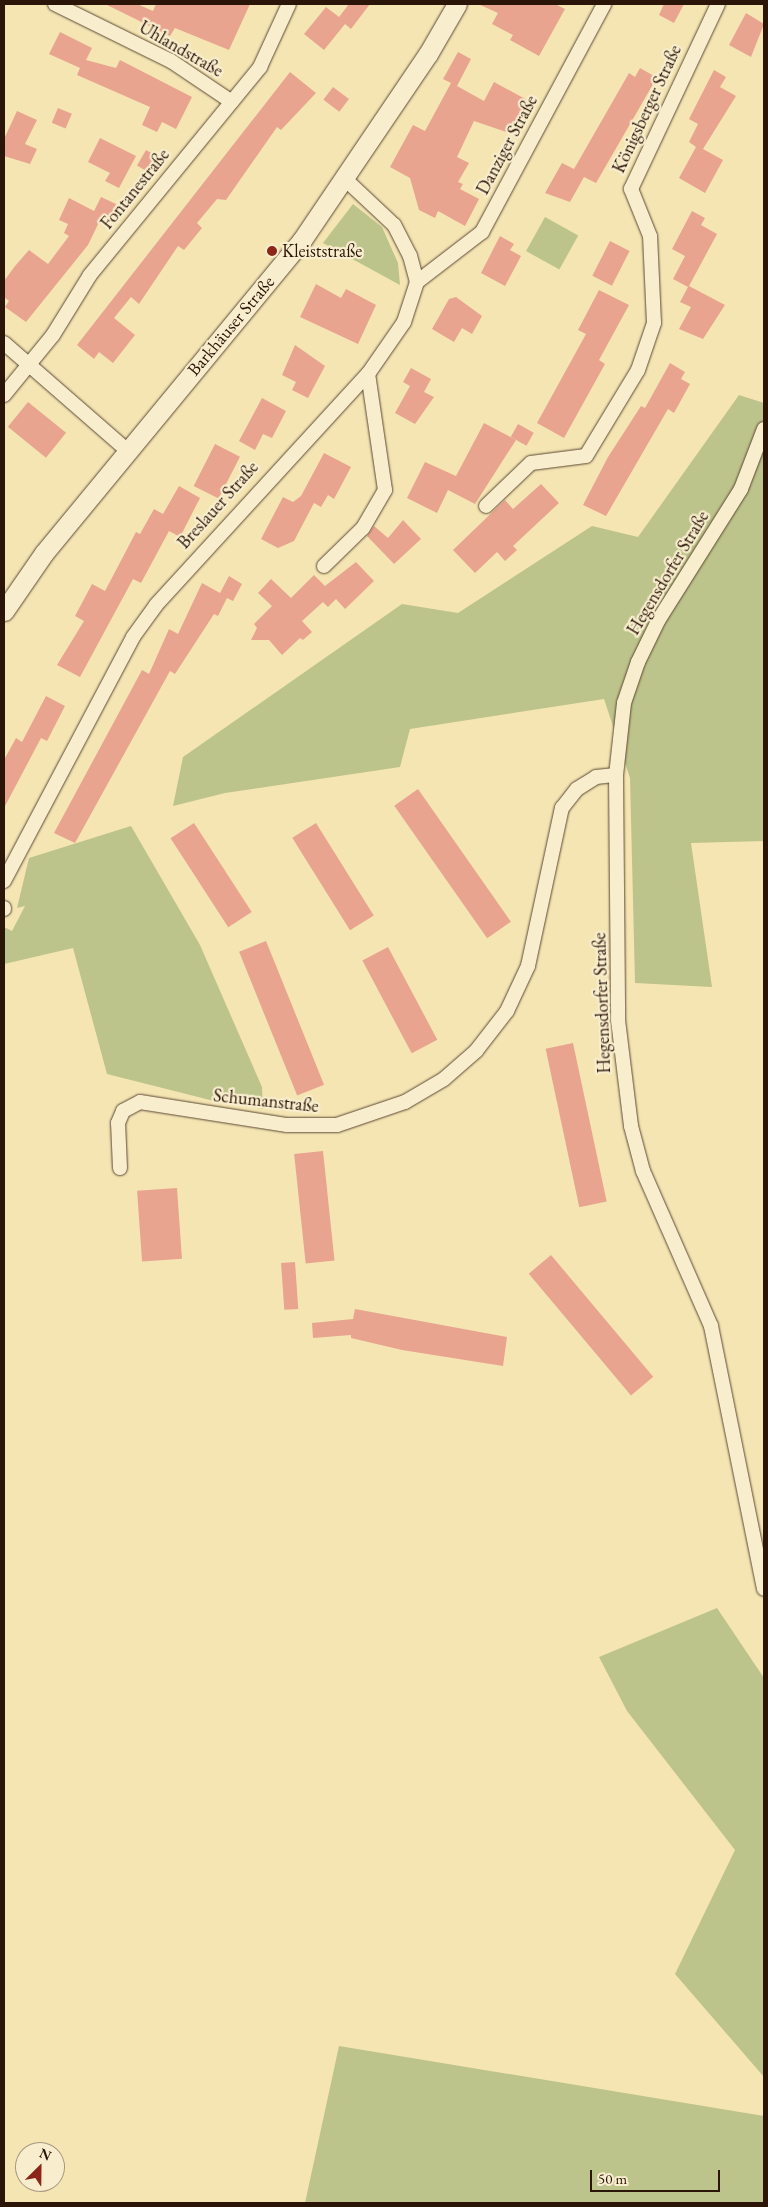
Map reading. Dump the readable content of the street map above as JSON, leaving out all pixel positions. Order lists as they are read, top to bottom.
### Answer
{
  "streets": {
    "street": [
      "Uhlandstraße",
      "Königsberger Straße",
      "Danziger Straße",
      "Fontanestraße",
      "Barkhäuser Straße",
      "Breslauer Straße",
      "Hegensdorfer Straße",
      "Schumanstraße"
    ]
  },
  "crossings": [
    ["Uhlandstraße", "Fontanestraße"],
    ["Danziger Straße", "Breslauer Straße"],
    ["Hegensdorfer Straße", "Schumanstraße"]
  ],
  "places": ["Kleiststraße"],
  "scale_bar": "50 m",
  "north": "top right"
}
